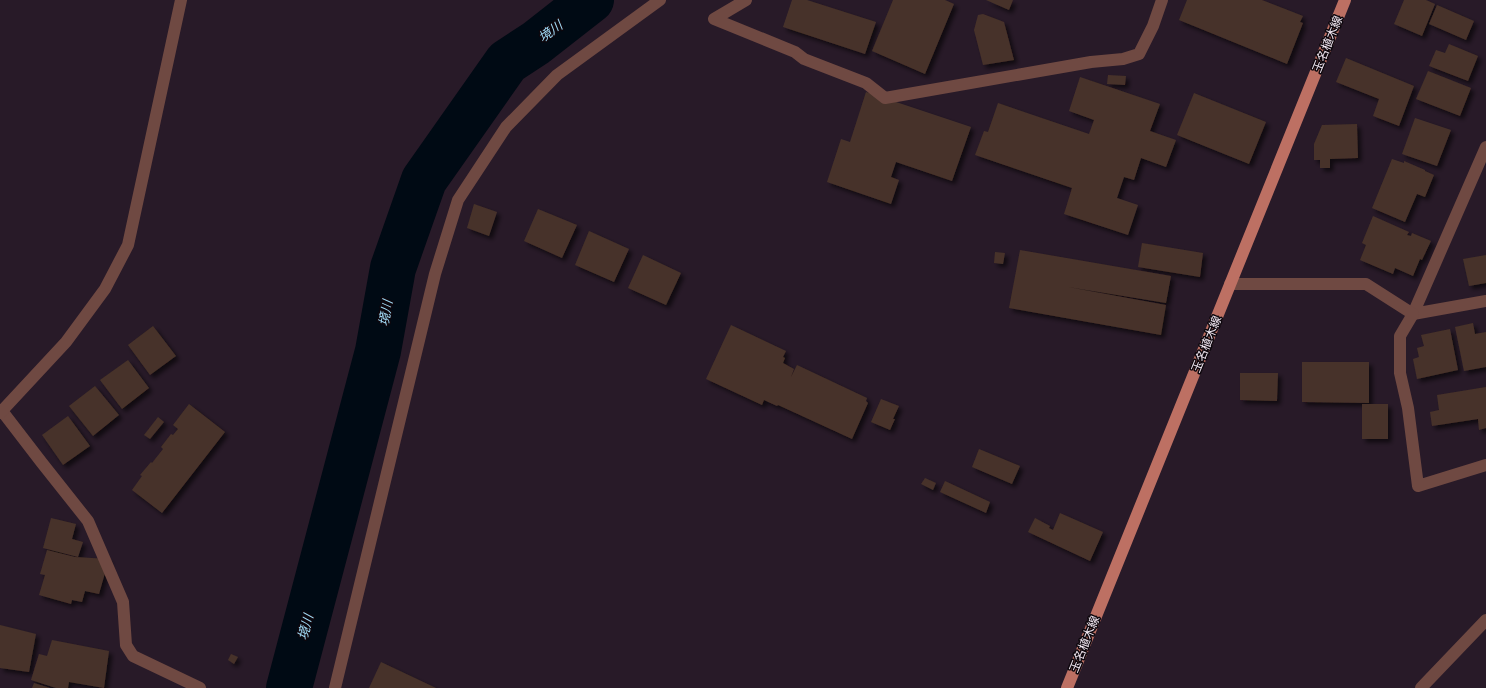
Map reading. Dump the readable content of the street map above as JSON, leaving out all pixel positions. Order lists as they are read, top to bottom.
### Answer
{
  "streets": {
    "main road": ["玉名植木線"]
  },
  "water": ["境川"]
}
